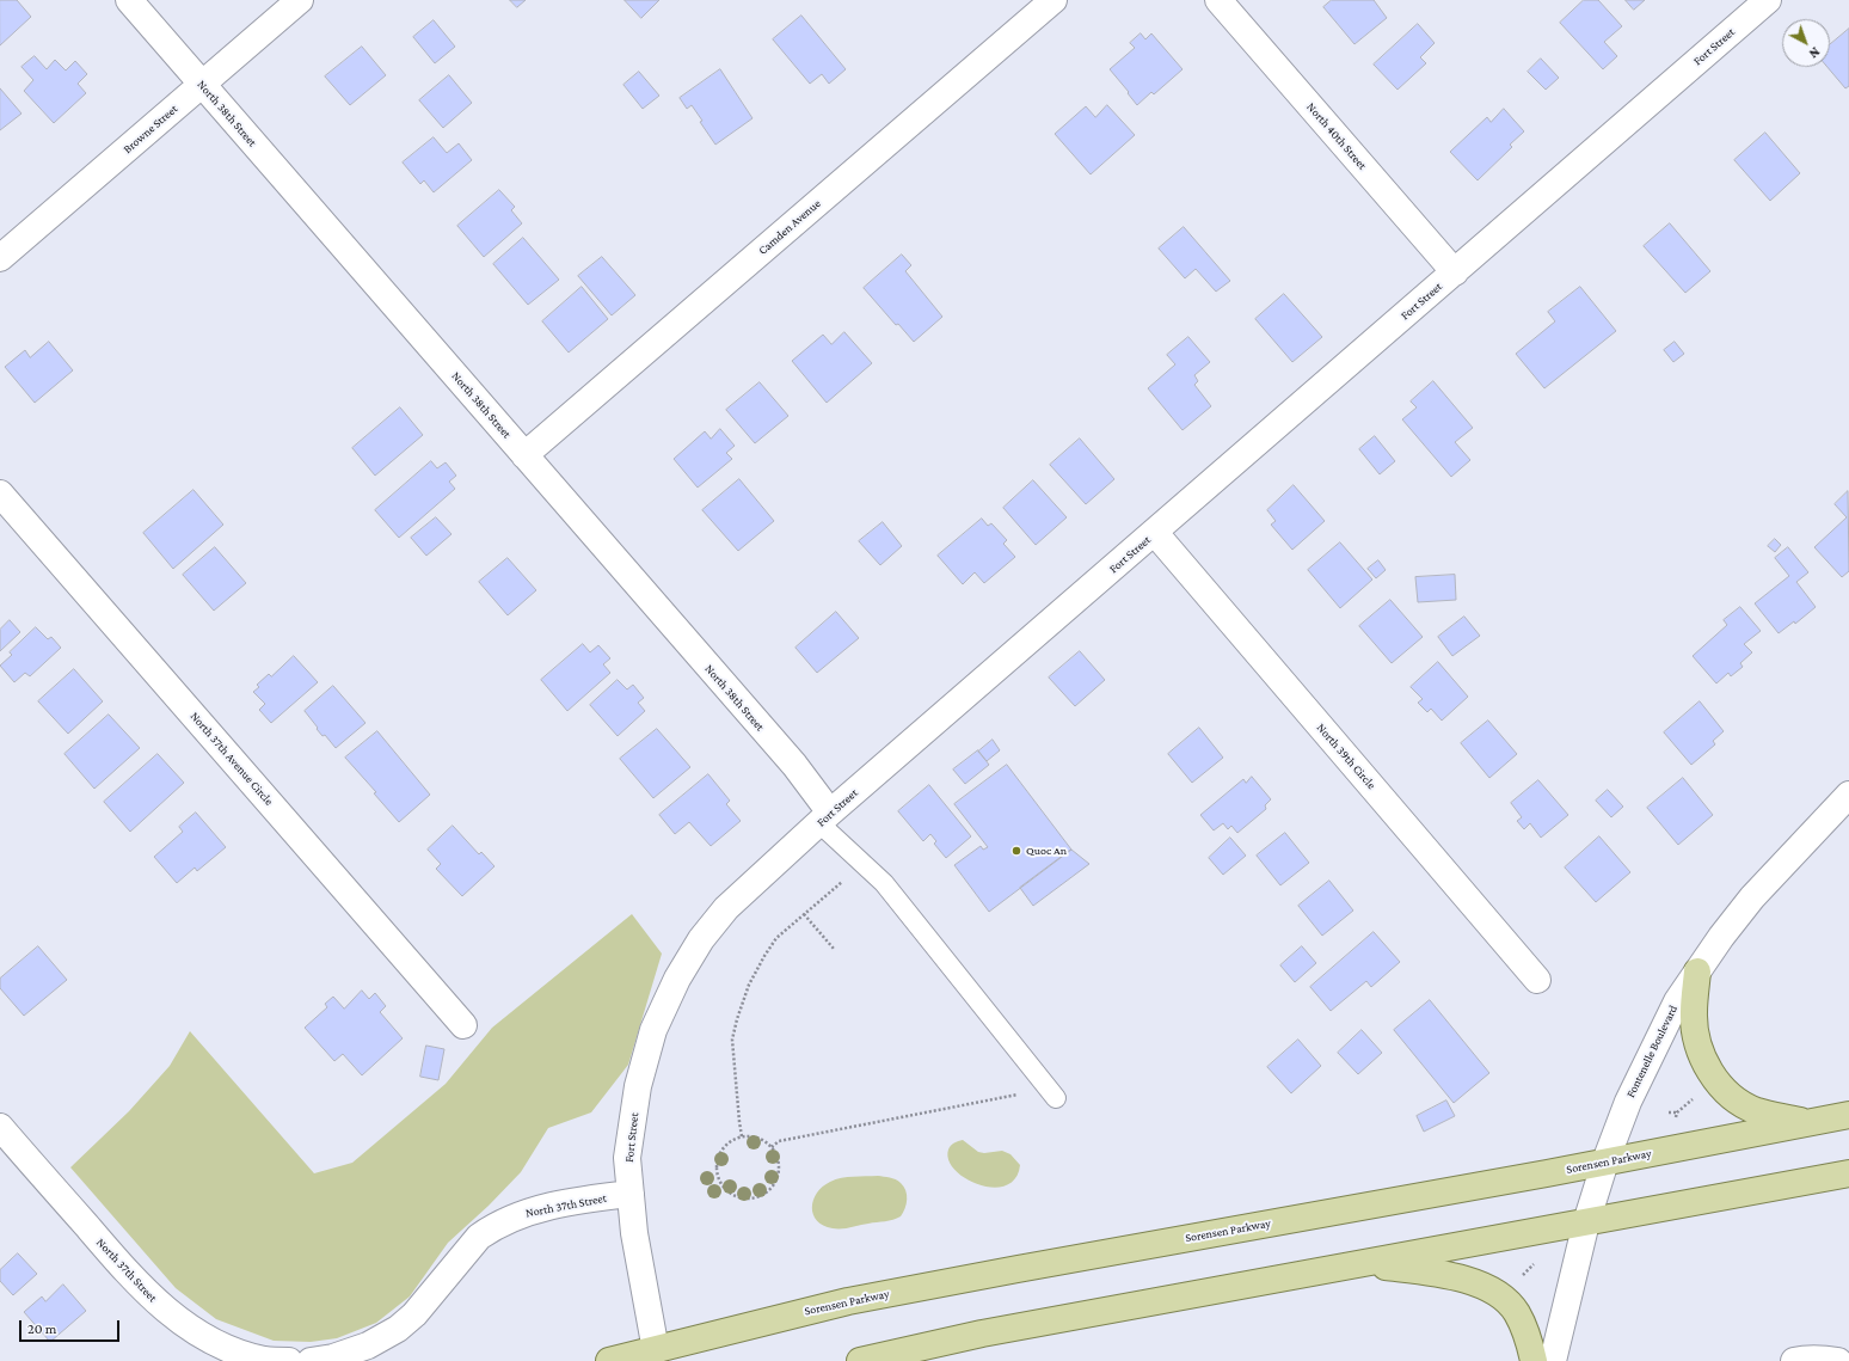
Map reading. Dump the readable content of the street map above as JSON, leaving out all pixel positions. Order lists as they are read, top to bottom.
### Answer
{
  "streets": {
    "main road": ["Sorensen Parkway"],
    "street": [
      "Fort Street",
      "North 38th Street",
      "Browne Street",
      "North 40th Street",
      "Camden Avenue",
      "North 39th Circle",
      "North 37th Avenue Circle",
      "Fontenelle Boulevard",
      "North 37th Street"
    ]
  },
  "crossings": [
    ["Fort Street", "North 38th Street"],
    ["Fort Street", "North 40th Street"],
    ["Fort Street", "North 39th Circle"],
    ["Fort Street", "North 37th Street"],
    ["North 38th Street", "Browne Street"],
    ["North 38th Street", "Camden Avenue"],
    ["Fontenelle Boulevard", "Sorensen Parkway"]
  ],
  "places": ["Quoc An"],
  "scale_bar": "20 m",
  "north": "bottom right"
}
